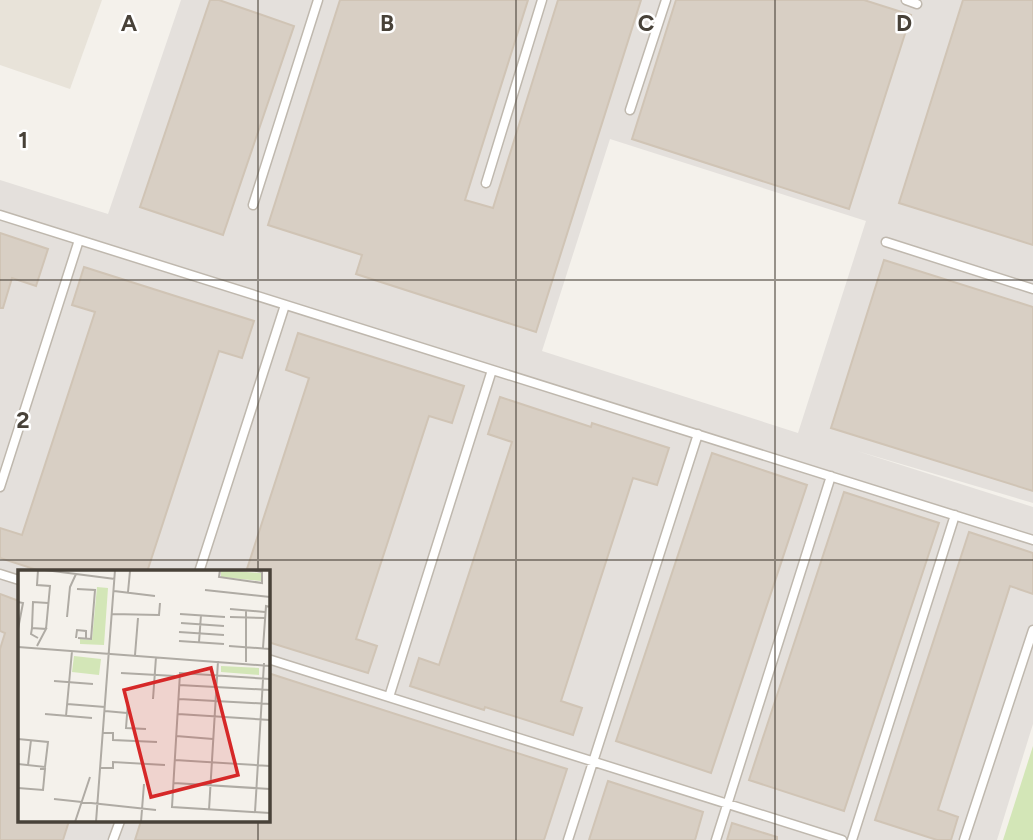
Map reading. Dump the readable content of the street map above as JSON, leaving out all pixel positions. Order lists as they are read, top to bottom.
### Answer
{
  "grid": {
    "columns": [
      "A",
      "B",
      "C",
      "D"
    ],
    "rows": ["1", "2"]
  }
}
